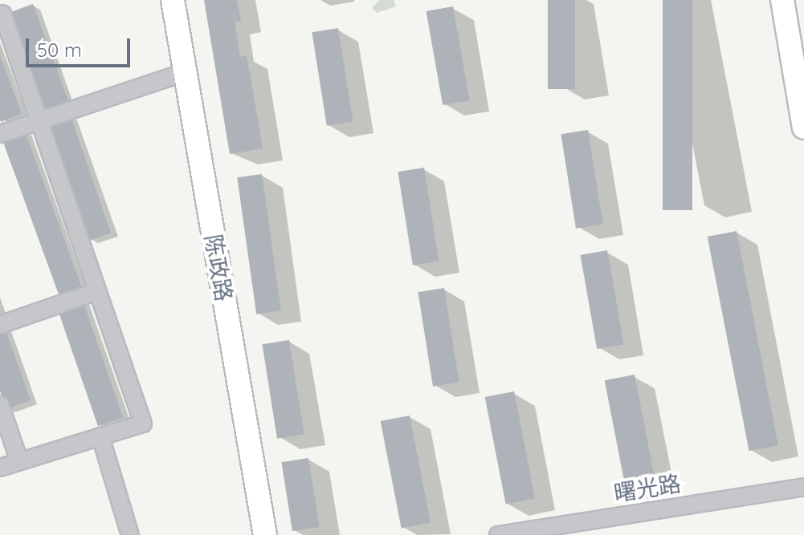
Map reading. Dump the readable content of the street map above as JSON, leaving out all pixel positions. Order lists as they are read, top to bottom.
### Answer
{
  "streets": {
    "street": ["陈政路", "曙光路"]
  },
  "scale_bar": "50 m"
}
